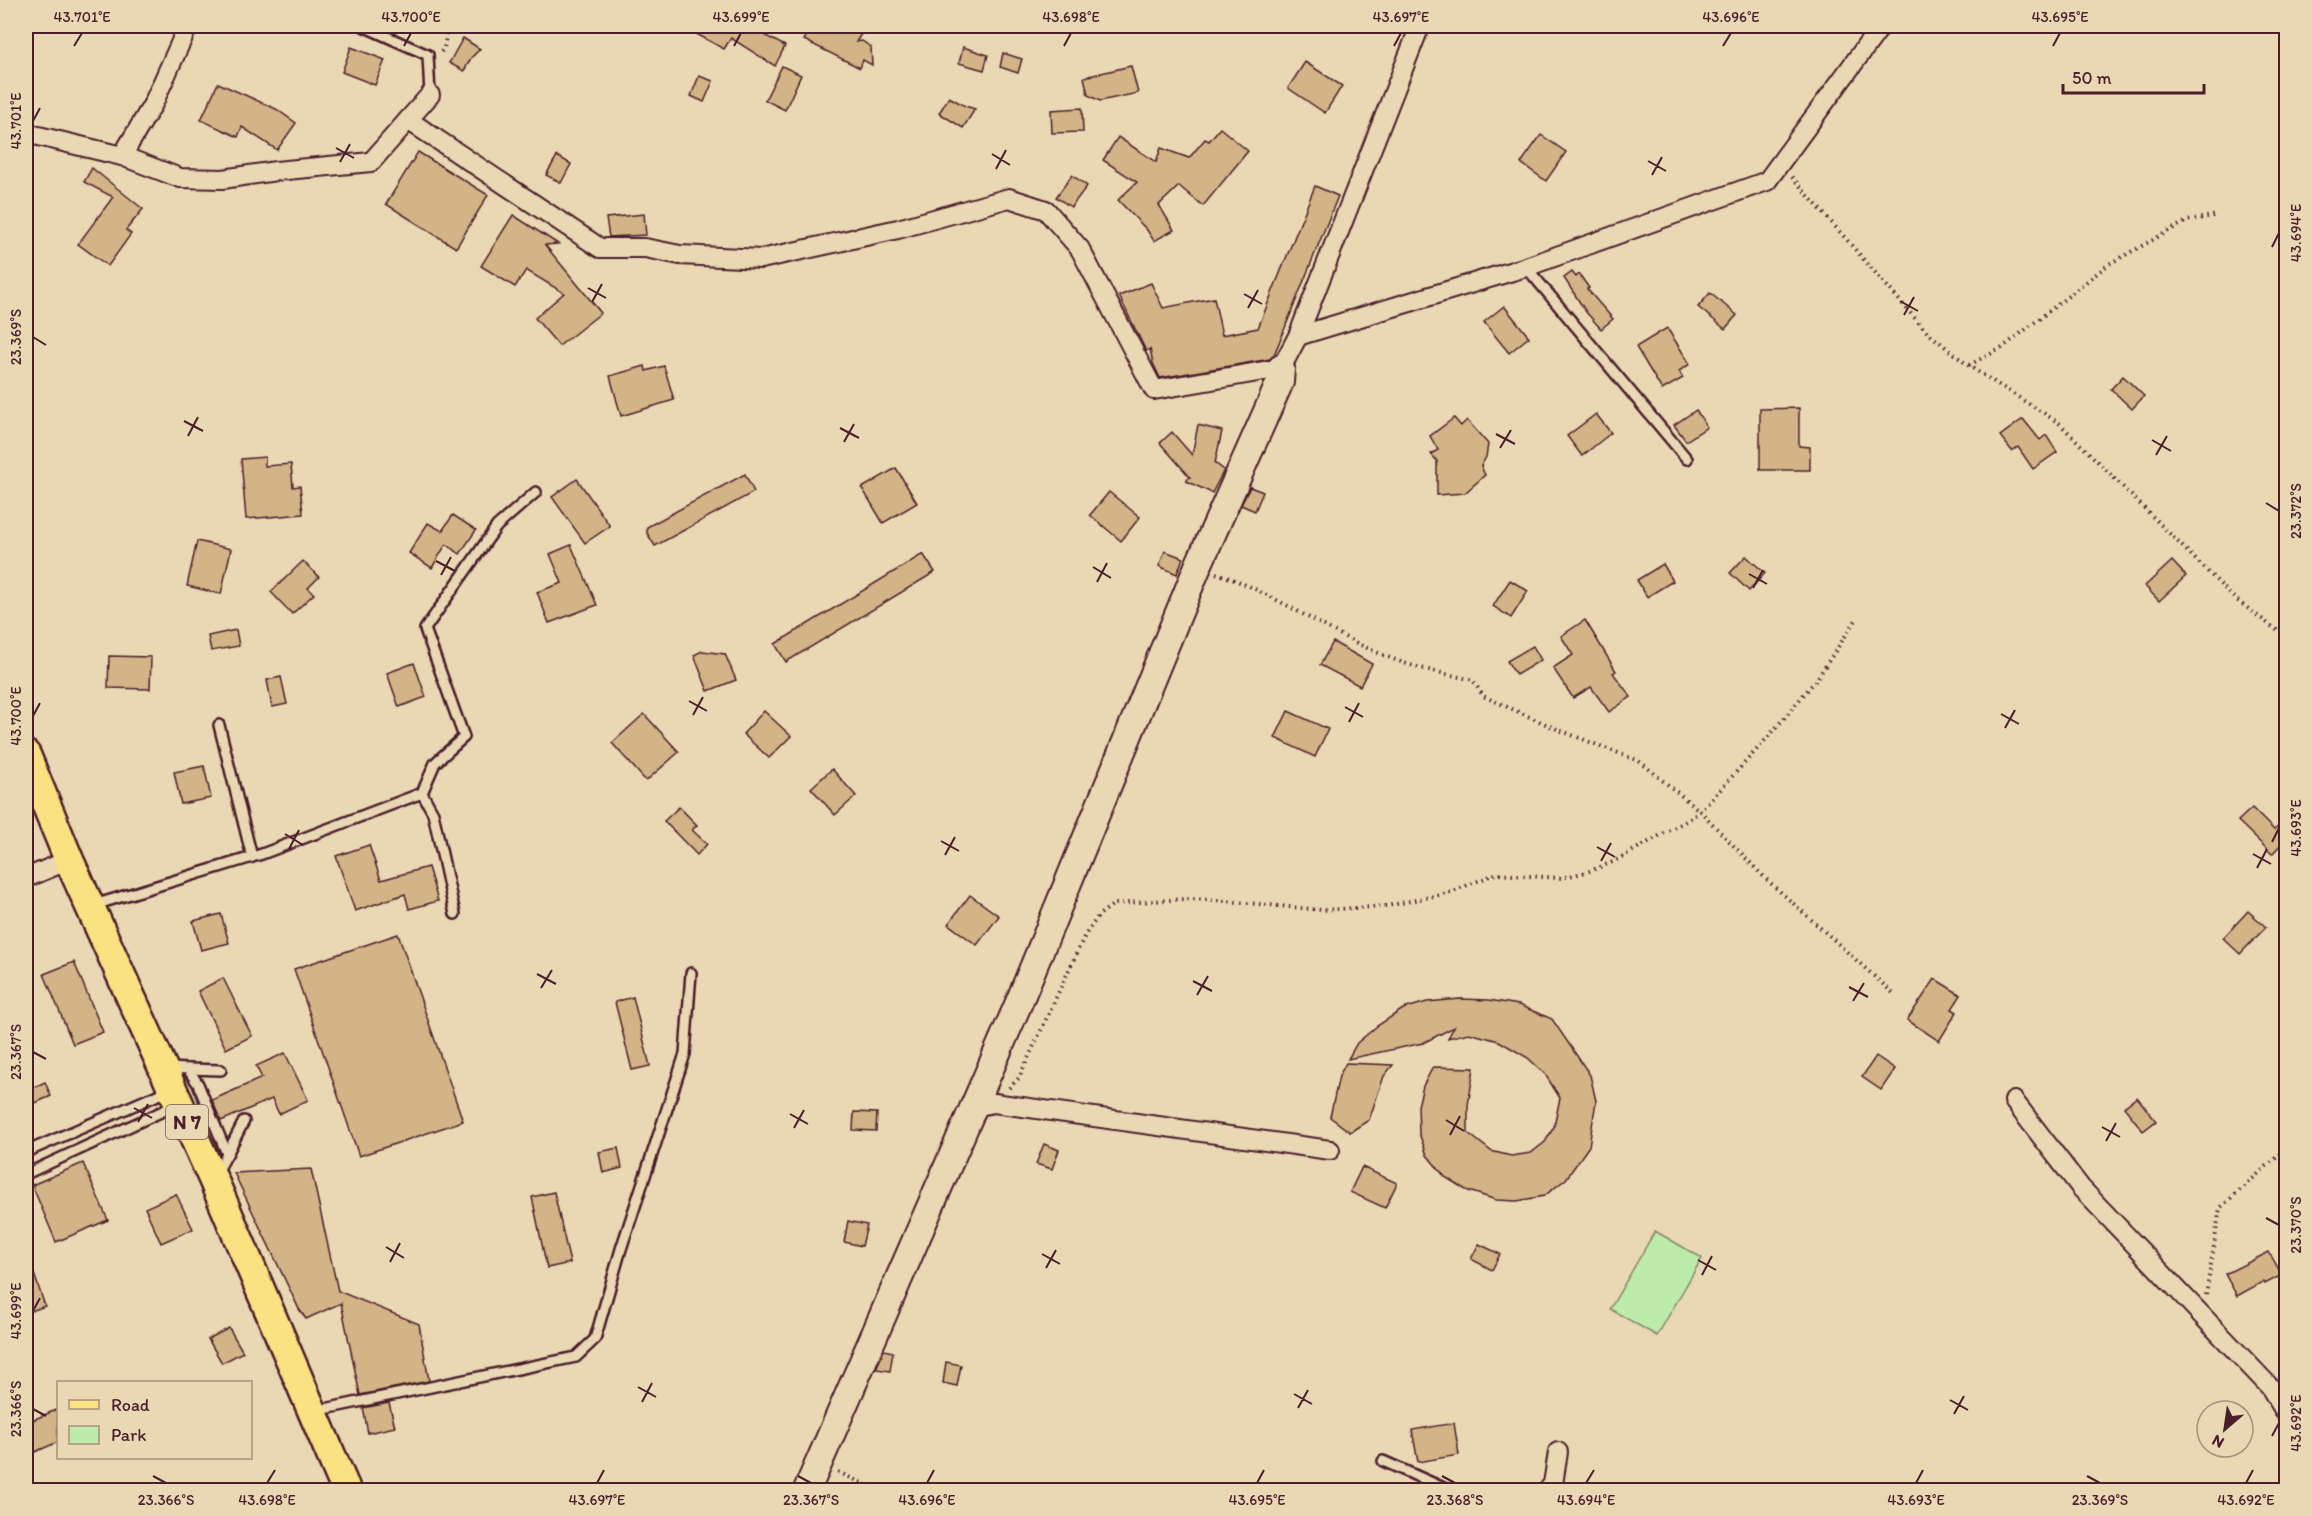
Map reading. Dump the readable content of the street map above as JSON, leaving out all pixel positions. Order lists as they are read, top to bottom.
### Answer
{
  "streets": {
    "main road": ["N 7"]
  },
  "legend": ["Road", "Park"],
  "scale_bar": "50 m",
  "north": "bottom left",
  "coordinates": [
    "43.701°E",
    "43.700°E",
    "43.699°E",
    "43.698°E",
    "43.697°E",
    "43.696°E",
    "43.695°E",
    "43.694°E",
    "23.369°S",
    "23.372°S",
    "43.693°E",
    "23.367°S",
    "23.370°S",
    "23.366°S",
    "43.692°E",
    "23.368°S"
  ]
}
